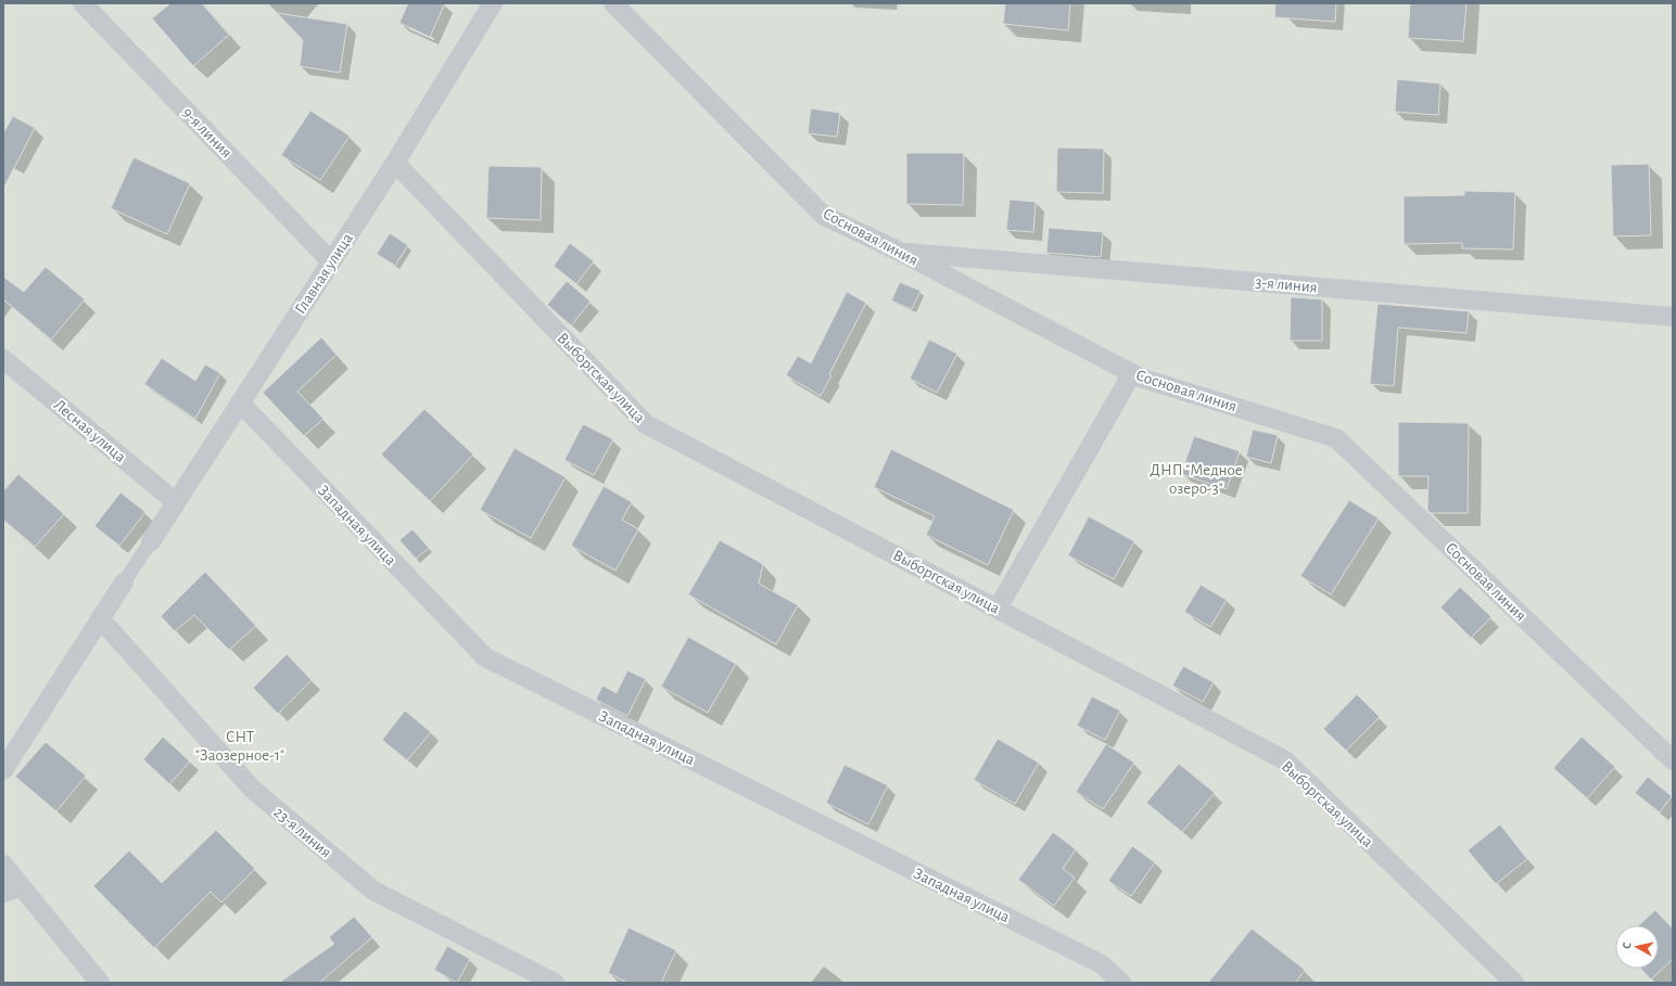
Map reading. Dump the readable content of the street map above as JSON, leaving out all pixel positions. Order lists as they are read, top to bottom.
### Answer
{
  "streets": {
    "street": [
      "9-я линия",
      "Сосновая линия",
      "Главная улица",
      "3-я линия",
      "Выборгская улица",
      "Лесная улица",
      "Западная улица",
      "23-я линия"
    ]
  },
  "crossings": [
    ["9-я линия", "Главная улица"],
    ["Сосновая линия", "3-я линия"],
    ["Главная улица", "Выборгская улица"],
    ["Главная улица", "Лесная улица"],
    ["Главная улица", "Западная улица"]
  ],
  "parks": ["ДНП \"Медное озеро-3\"", "СНТ \"Заозерное-1\""],
  "north": "left"
}
